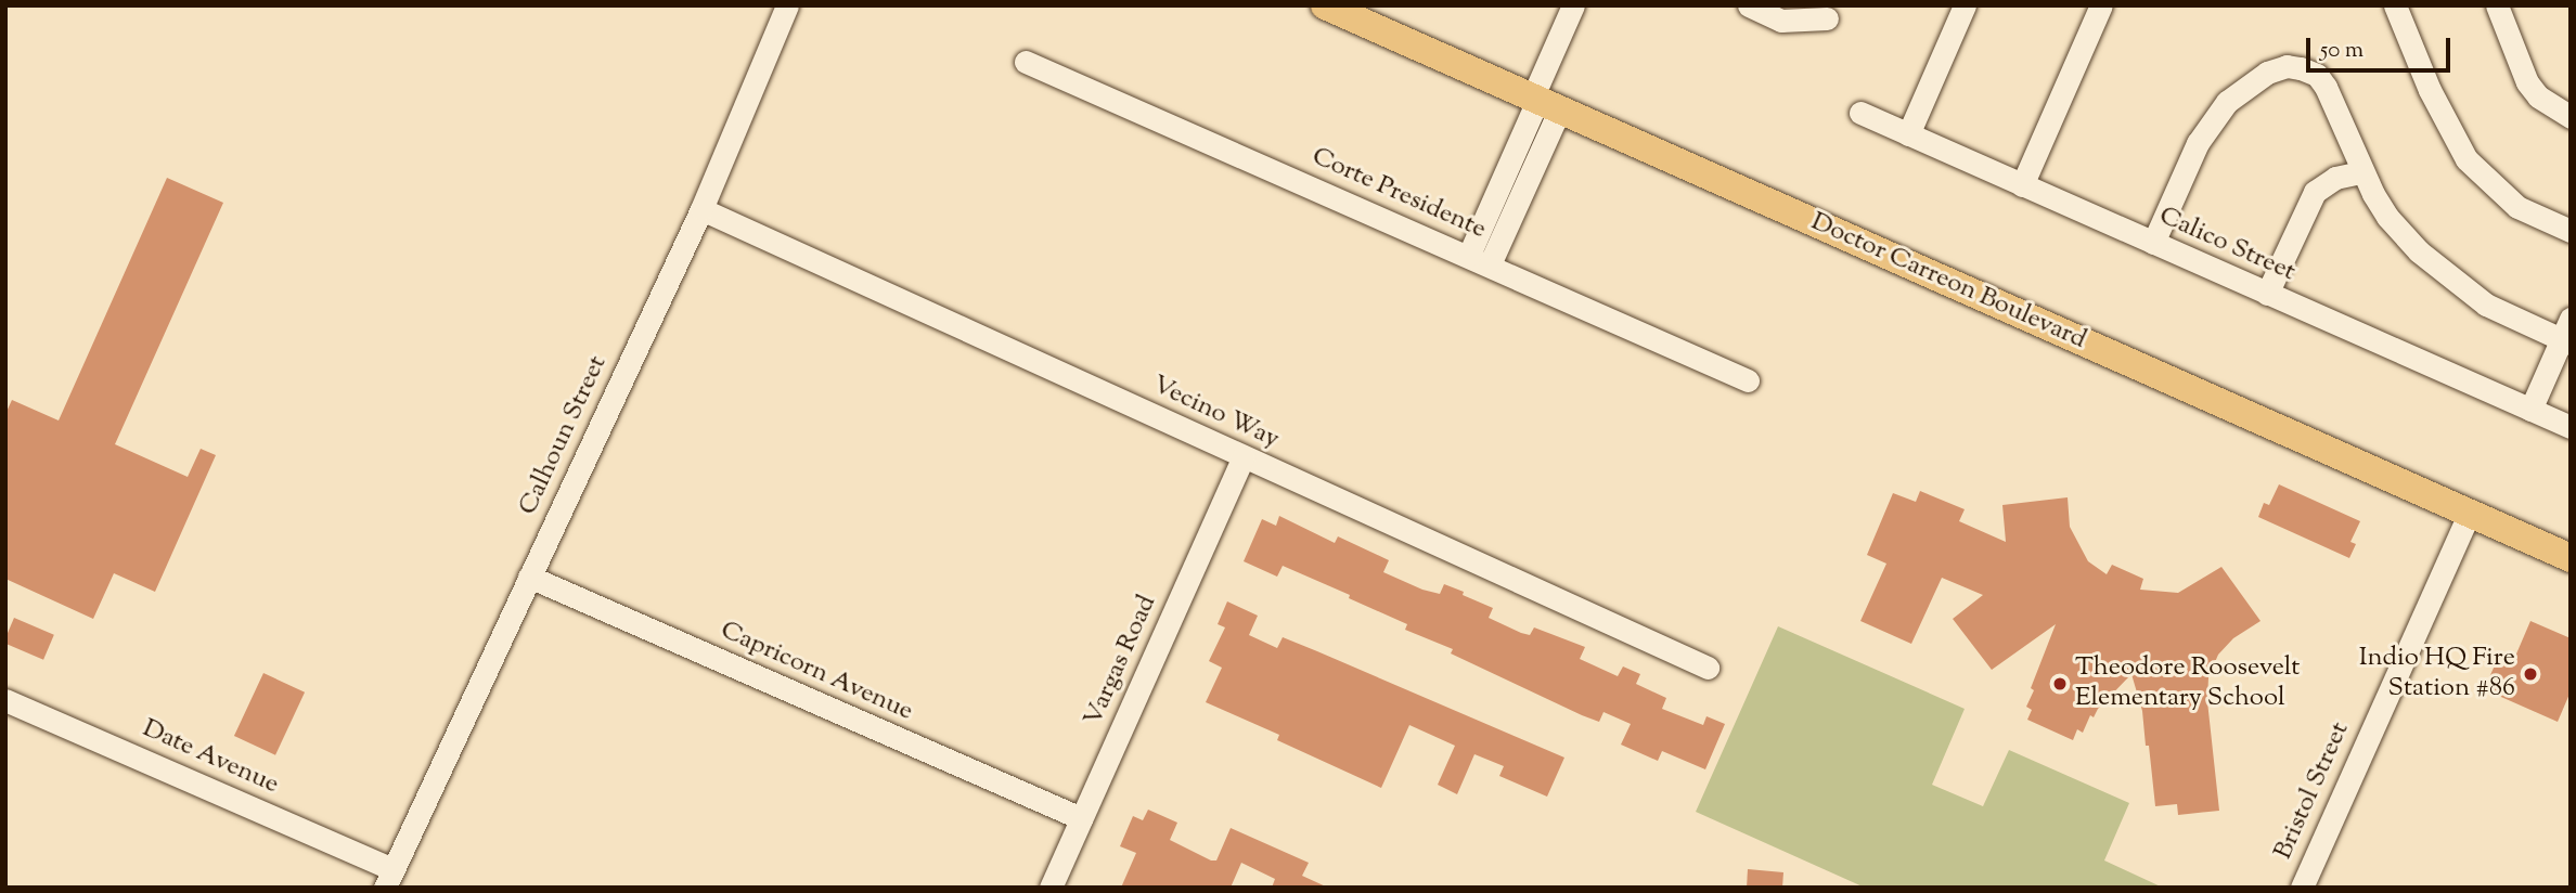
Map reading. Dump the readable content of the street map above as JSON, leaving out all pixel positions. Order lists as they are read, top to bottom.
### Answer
{
  "streets": {
    "main road": ["Doctor Carreon Boulevard"],
    "street": [
      "Corte Presidente",
      "Calico Street",
      "Vecino Way",
      "Calhoun Street",
      "Vargas Road",
      "Capricorn Avenue",
      "Date Avenue",
      "Bristol Street"
    ]
  },
  "crossings": [
    ["Doctor Carreon Boulevard", "Bristol Street"],
    ["Vecino Way", "Calhoun Street"],
    ["Vecino Way", "Vargas Road"],
    ["Calhoun Street", "Capricorn Avenue"],
    ["Calhoun Street", "Date Avenue"],
    ["Vargas Road", "Capricorn Avenue"]
  ],
  "places": ["Indio HQ Fire Station #86", "Theodore Roosevelt Elementary School"],
  "scale_bar": "50 m"
}
